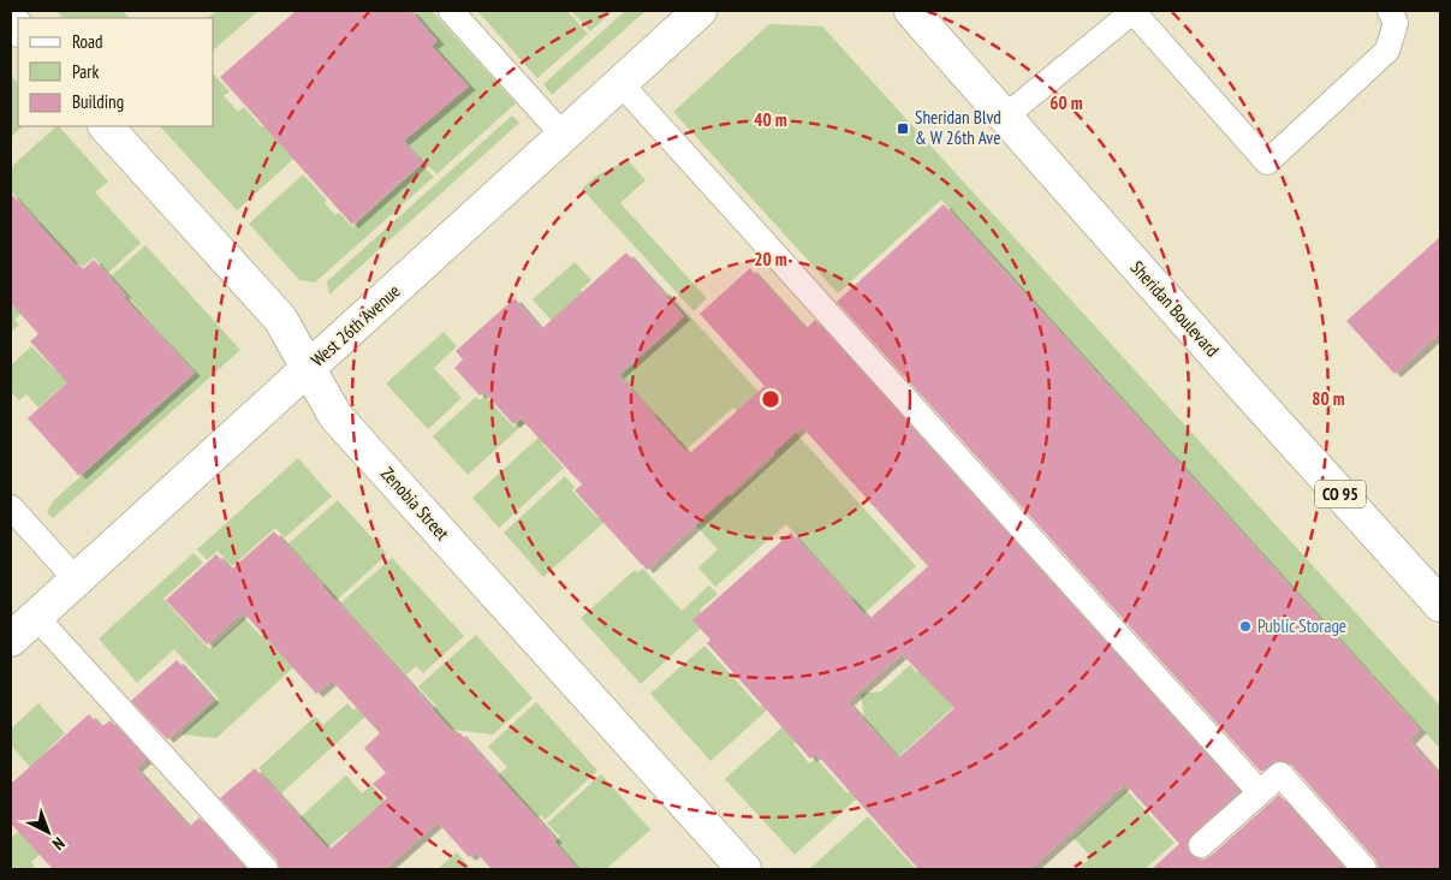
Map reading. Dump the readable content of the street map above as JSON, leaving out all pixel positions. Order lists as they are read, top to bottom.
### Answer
{
  "streets": {
    "street": [
      "Sheridan Boulevard",
      "West 26th Avenue",
      "CO 95",
      "Zenobia Street"
    ]
  },
  "crossings": [
    ["West 26th Avenue", "Zenobia Street"]
  ],
  "places": {
    "transit": ["Sheridan Blvd & W 26th Ave"],
    "other": ["Public Storage"]
  },
  "legend": ["Road", "Park", "Building"],
  "north": "bottom right",
  "rings": [
    "60 m",
    "40 m",
    "20 m",
    "80 m"
  ]
}
